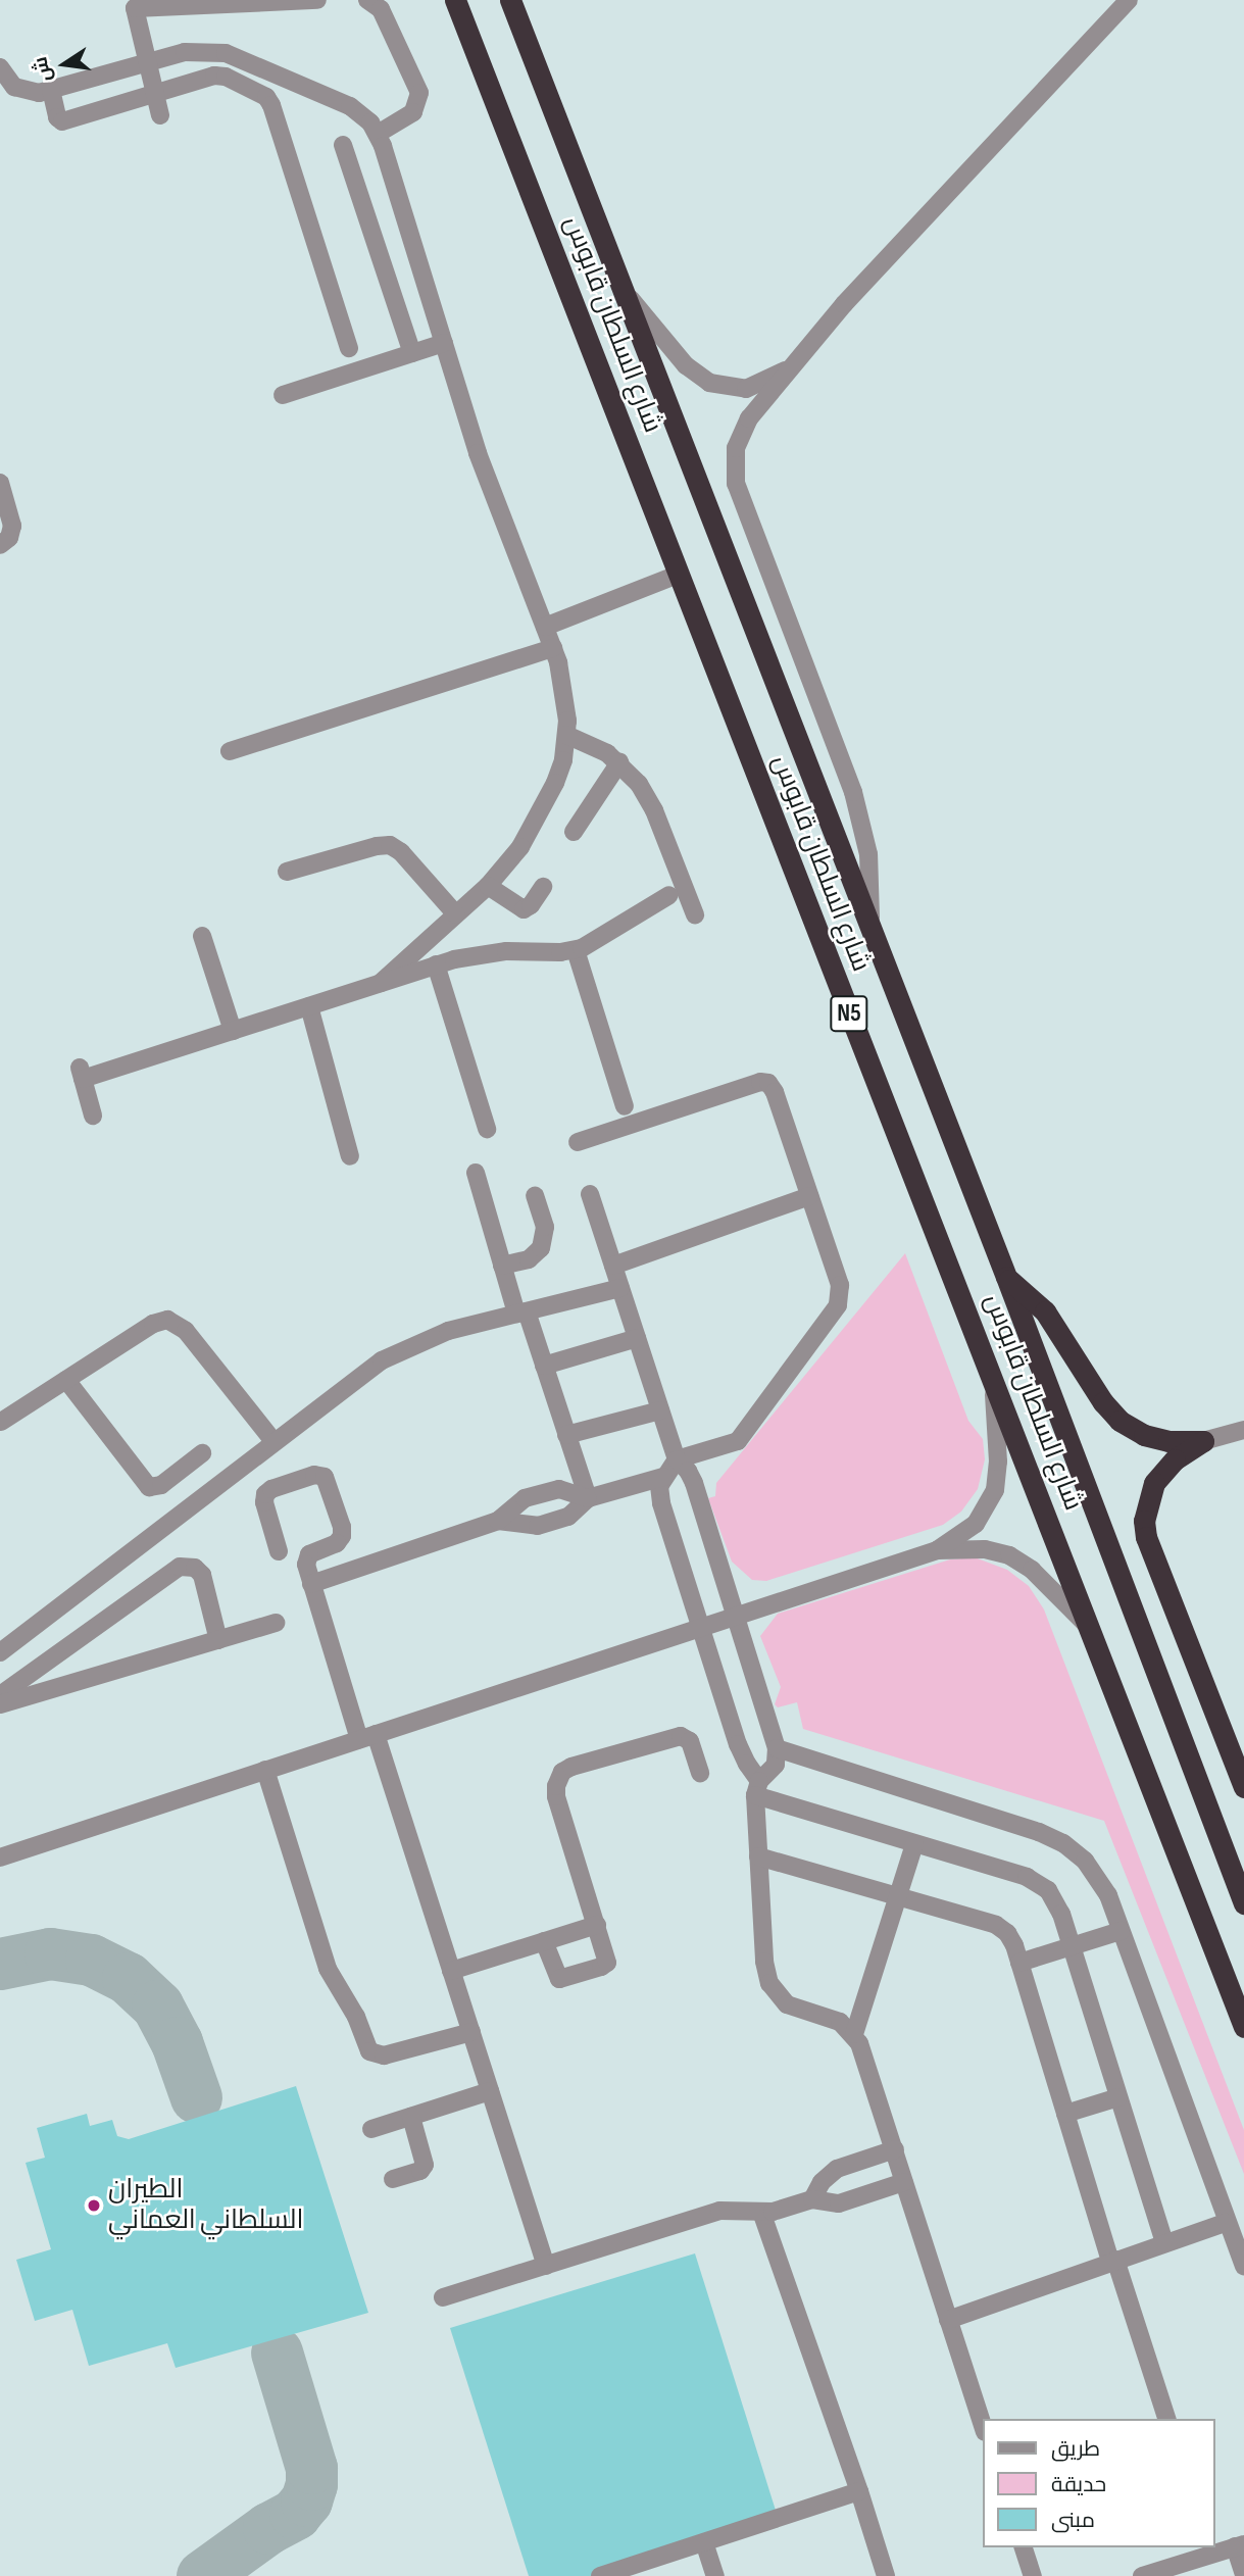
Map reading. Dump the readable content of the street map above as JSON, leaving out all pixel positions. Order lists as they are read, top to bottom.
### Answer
{
  "streets": {
    "highway": ["شارع السلطان قابوس", "N5"]
  },
  "places": ["الطيران السلطاني العماني"],
  "legend": ["طريق", "حديقة", "مبنى"],
  "north": "left"
}
